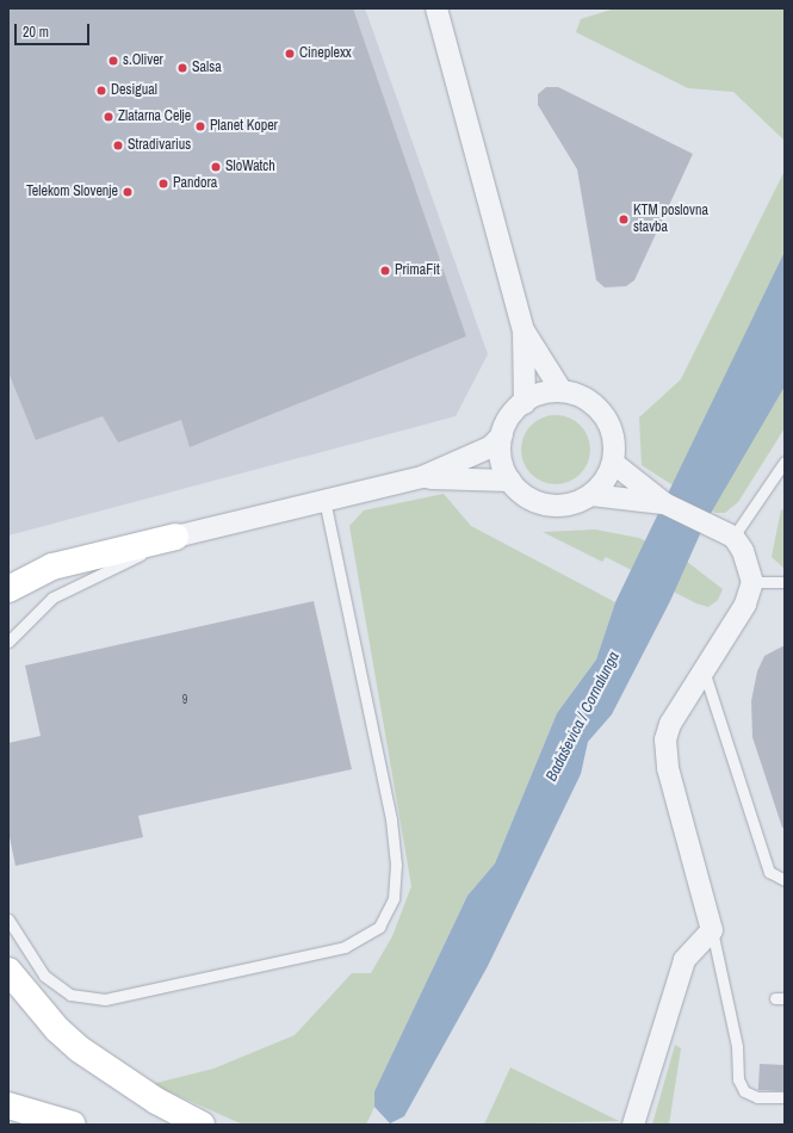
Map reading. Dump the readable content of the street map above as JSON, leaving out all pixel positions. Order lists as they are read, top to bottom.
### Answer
{
  "water": ["Badaševica / Cornalunga"],
  "places": [
    "Cineplexx",
    "s.Oliver",
    "Salsa",
    "Desigual",
    "Zlatarna Celje",
    "Planet Koper",
    "Stradivarius",
    "SloWatch",
    "Pandora",
    "Telekom Slovenje",
    "KTM poslovna stavba",
    "PrimaFit"
  ],
  "house_numbers": ["9"],
  "scale_bar": "20 m"
}
